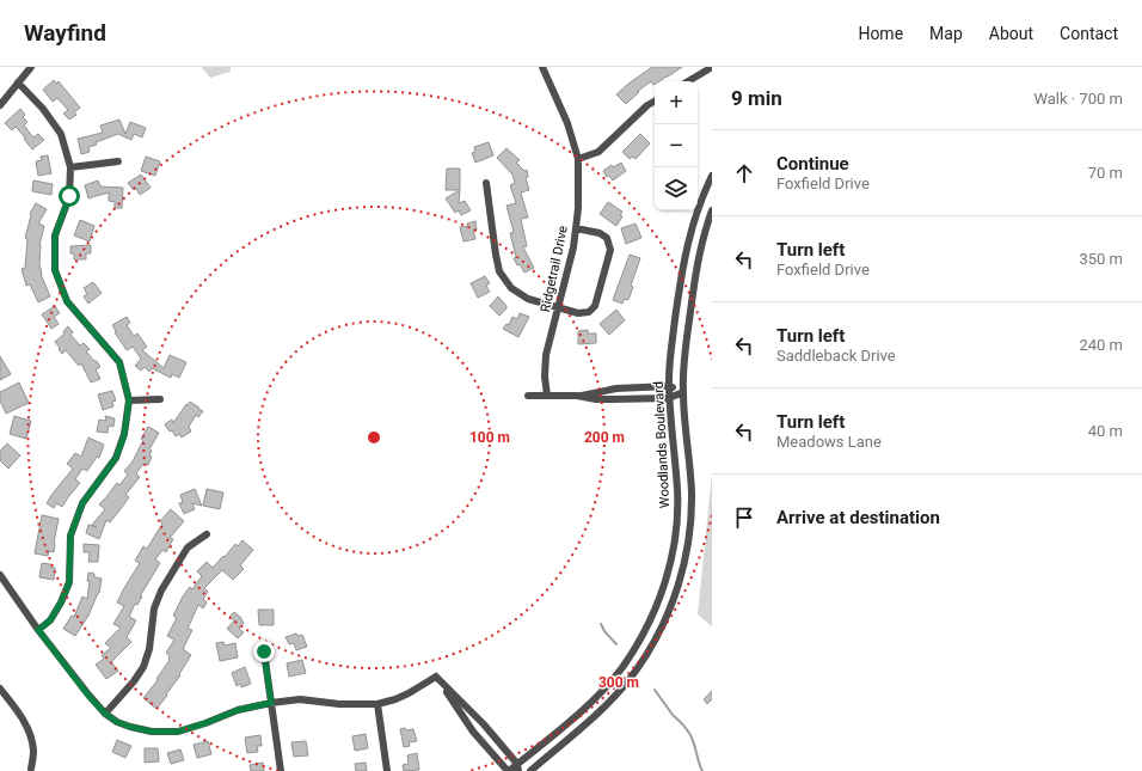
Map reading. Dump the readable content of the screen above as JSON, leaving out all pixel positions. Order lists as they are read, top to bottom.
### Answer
{
  "streets": {
    "street": ["Ridgetrail Drive", "Woodlands Boulevard"]
  },
  "page": {
    "header": "Wayfind",
    "nav": [
      "Home",
      "Map",
      "About",
      "Contact"
    ],
    "heading": ["9 min", "Walk · 700 m"],
    "map_buttons": ["+", "−"],
    "list": [
      ["Continue", "Foxfield Drive", "70 m"],
      ["Turn left", "Foxfield Drive", "350 m"],
      ["Turn left", "Saddleback Drive", "240 m"],
      ["Turn left", "Meadows Lane", "40 m"],
      "Arrive at destination"
    ]
  },
  "rings": ["100 m", "200 m", "300 m"]
}
